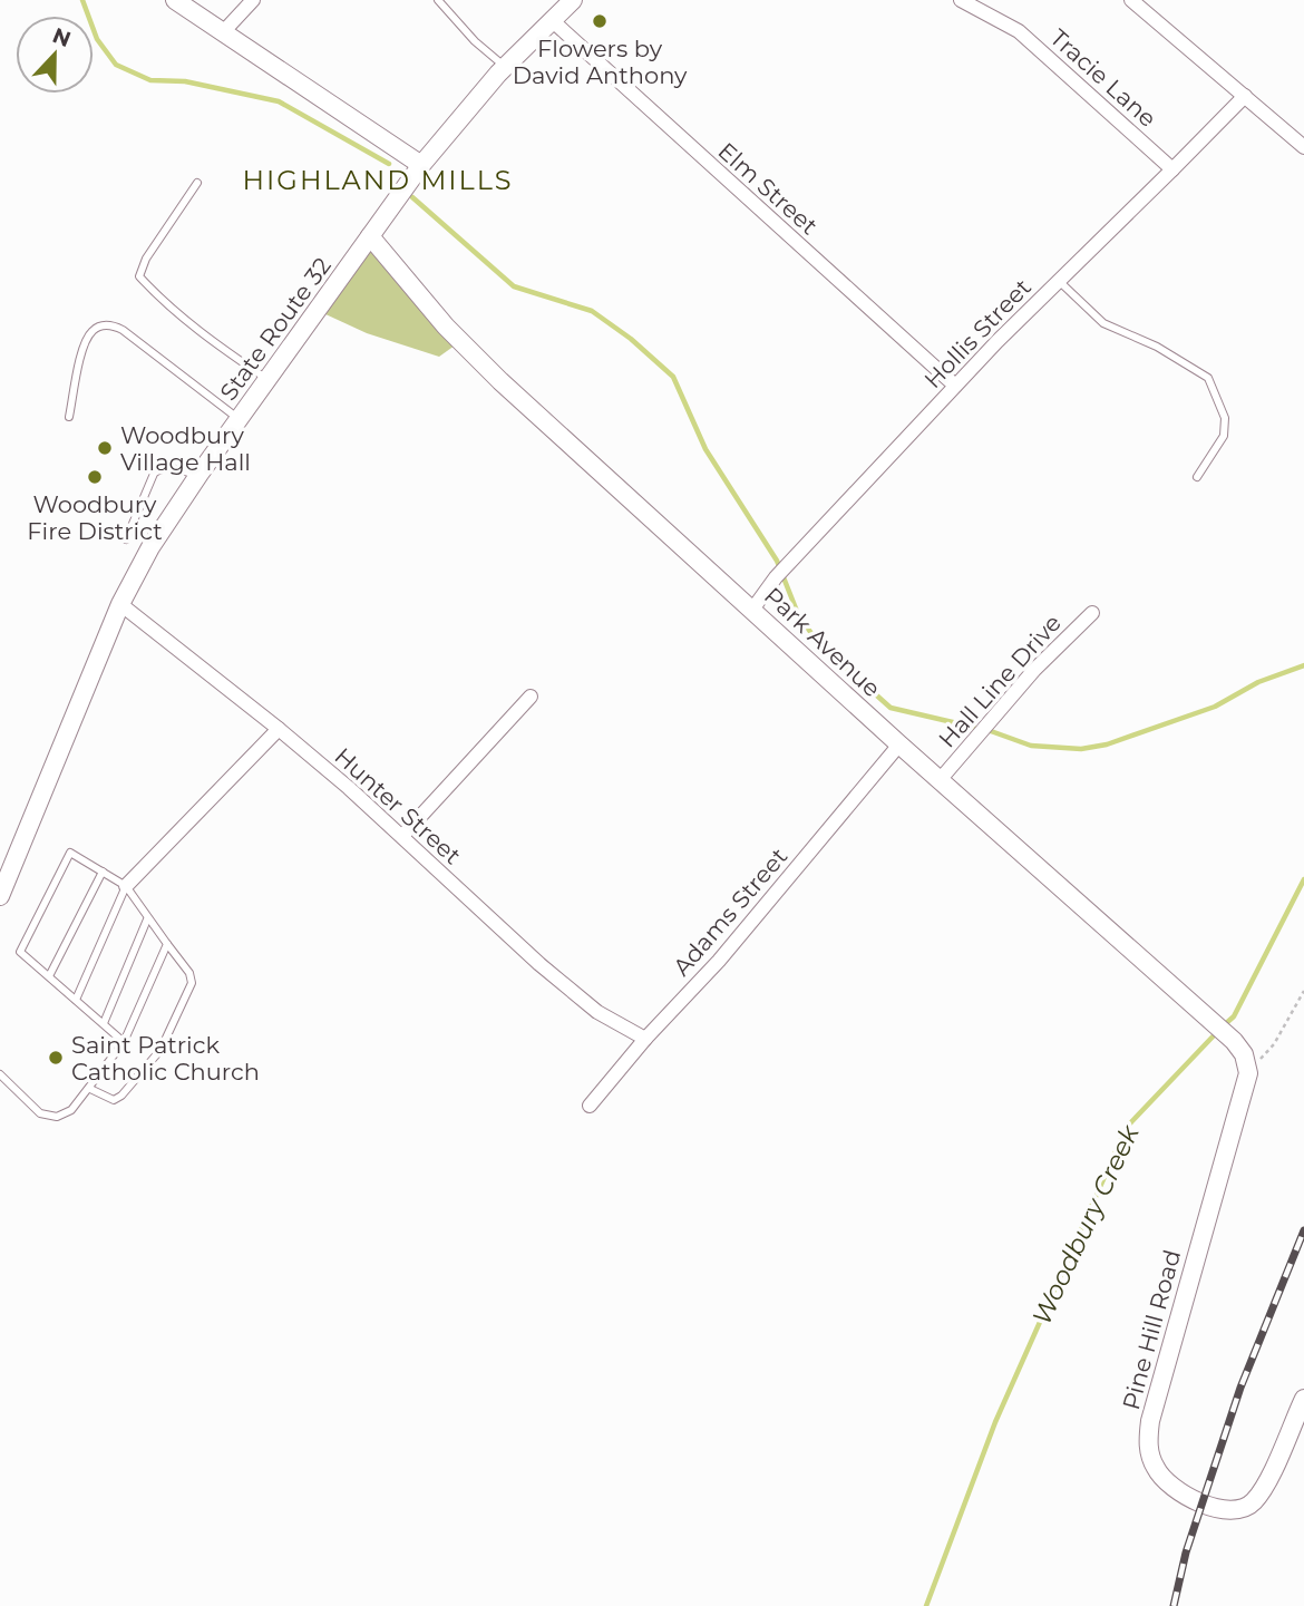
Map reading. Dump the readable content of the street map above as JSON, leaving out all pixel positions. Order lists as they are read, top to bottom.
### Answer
{
  "streets": {
    "street": [
      "Tracie Lane",
      "Elm Street",
      "State Route 32",
      "Hollis Street",
      "Park Avenue",
      "Hall Line Drive",
      "Hunter Street",
      "Adams Street",
      "Pine Hill Road"
    ]
  },
  "crossings": [
    ["Tracie Lane", "Hollis Street"],
    ["Elm Street", "State Route 32"],
    ["Elm Street", "Hollis Street"],
    ["State Route 32", "Park Avenue"],
    ["State Route 32", "Hunter Street"],
    ["Hollis Street", "Park Avenue"],
    ["Park Avenue", "Hall Line Drive"],
    ["Park Avenue", "Adams Street"],
    ["Park Avenue", "Pine Hill Road"],
    ["Hunter Street", "Adams Street"]
  ],
  "districts": ["HIGHLAND MILLS"],
  "water": ["Woodbury Creek"],
  "places": [
    "Flowers by David Anthony",
    "Woodbury Village Hall",
    "Woodbury Fire District",
    "Saint Patrick Catholic Church"
  ],
  "north": "top"
}
